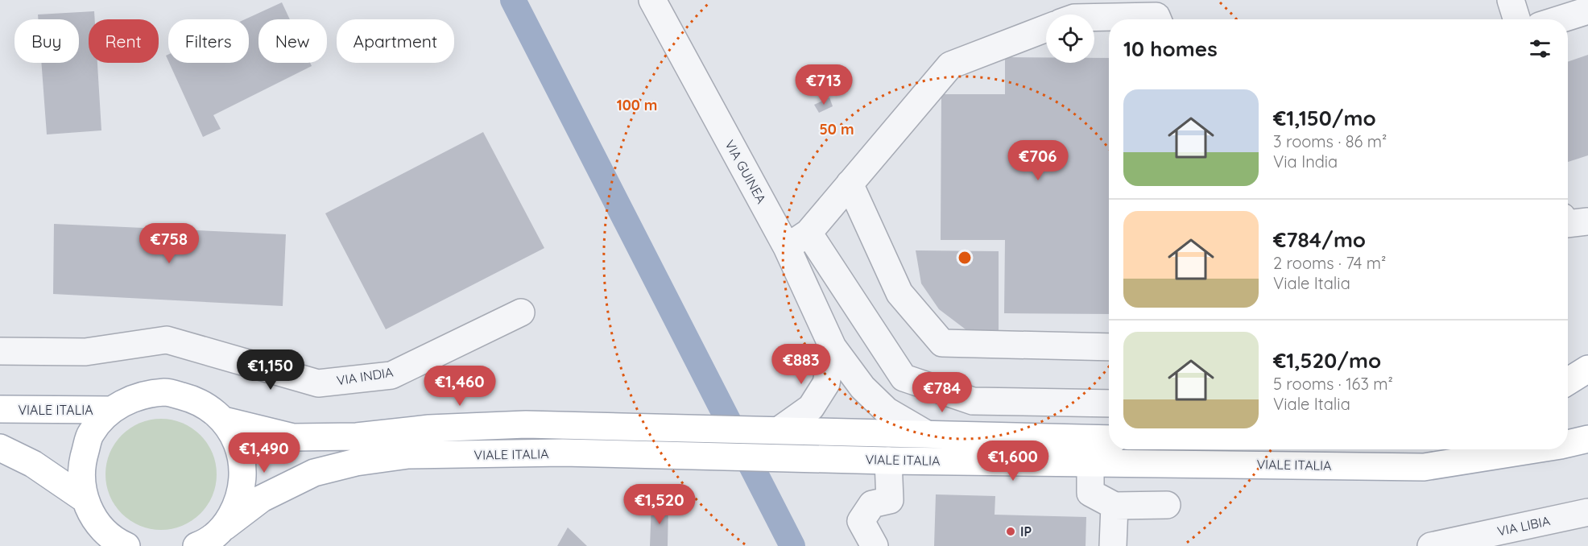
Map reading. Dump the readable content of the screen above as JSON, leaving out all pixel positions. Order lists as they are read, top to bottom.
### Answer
{
  "streets": {
    "main road": ["VIALE ITALIA"],
    "street": ["VIA GUINEA", "VIA INDIA", "VIA LIBIA"]
  },
  "crossings": [
    ["VIA GUINEA", "VIALE ITALIA"]
  ],
  "places": ["IP"],
  "page": {
    "chip": [
      "Buy",
      "Rent",
      "Filters",
      "New",
      "Apartment"
    ],
    "heading": "10 homes",
    "price": [
      "€713",
      "€706",
      "€758",
      "€883",
      "€1,150",
      "€1,460",
      "€784",
      "€1,490",
      "€1,600",
      "€1,520"
    ],
    "list": [
      {
        "name": "€1,150/mo",
        "note": "3 rooms · 86 m² · Via India"
      },
      {
        "name": "€784/mo",
        "note": "2 rooms · 74 m² · Viale Italia"
      },
      {
        "name": "€1,520/mo",
        "note": "5 rooms · 163 m² · Viale Italia"
      }
    ]
  },
  "rings": ["100 m", "50 m"]
}
